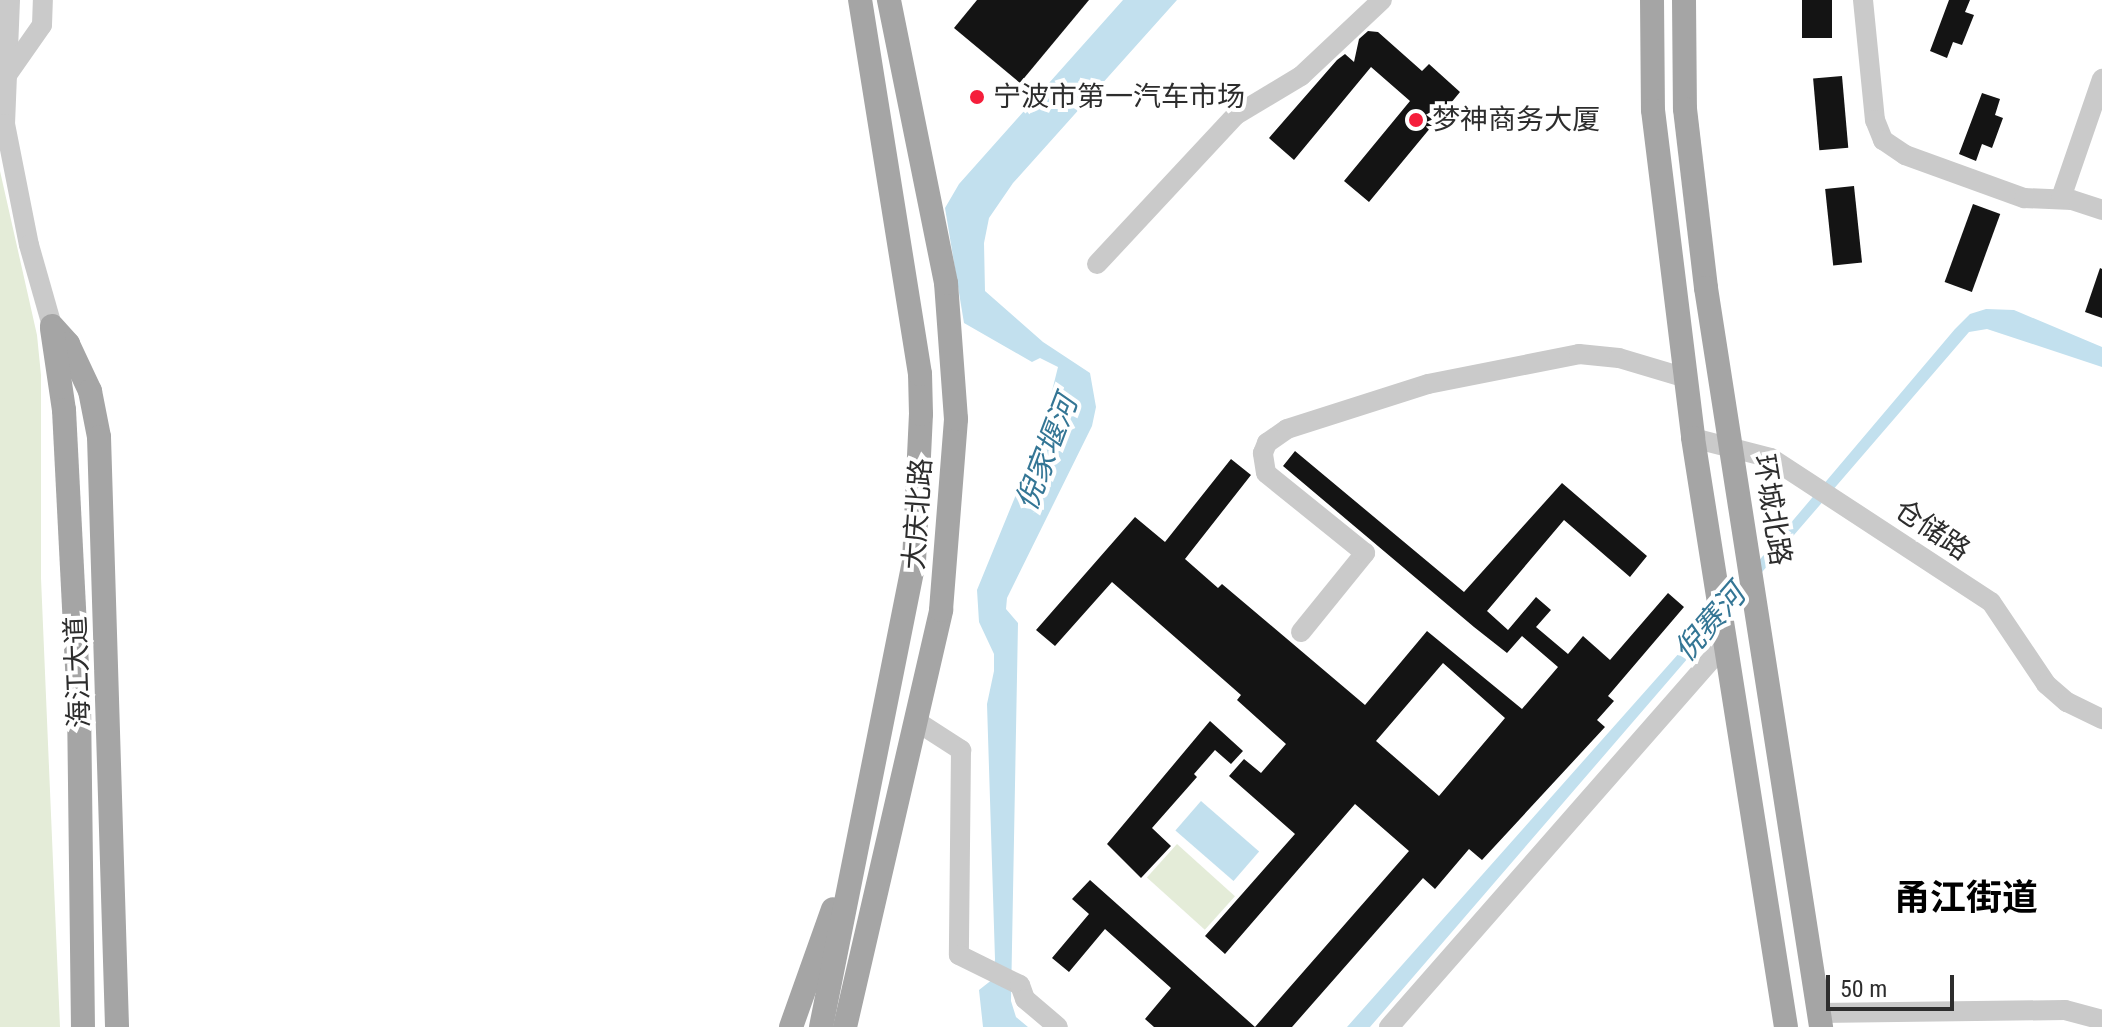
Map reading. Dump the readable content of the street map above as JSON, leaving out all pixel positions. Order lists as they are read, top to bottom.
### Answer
{
  "streets": {
    "main road": ["环城北路", "大庆北路", "海江大道"],
    "street": ["仓储路"]
  },
  "crossings": [
    ["环城北路", "仓储路"]
  ],
  "districts": ["甬江街道"],
  "water": ["倪家堰河", "倪赛河"],
  "places": ["宁波市第一汽车市场", "梦神商务大厦"],
  "scale_bar": "50 m"
}
